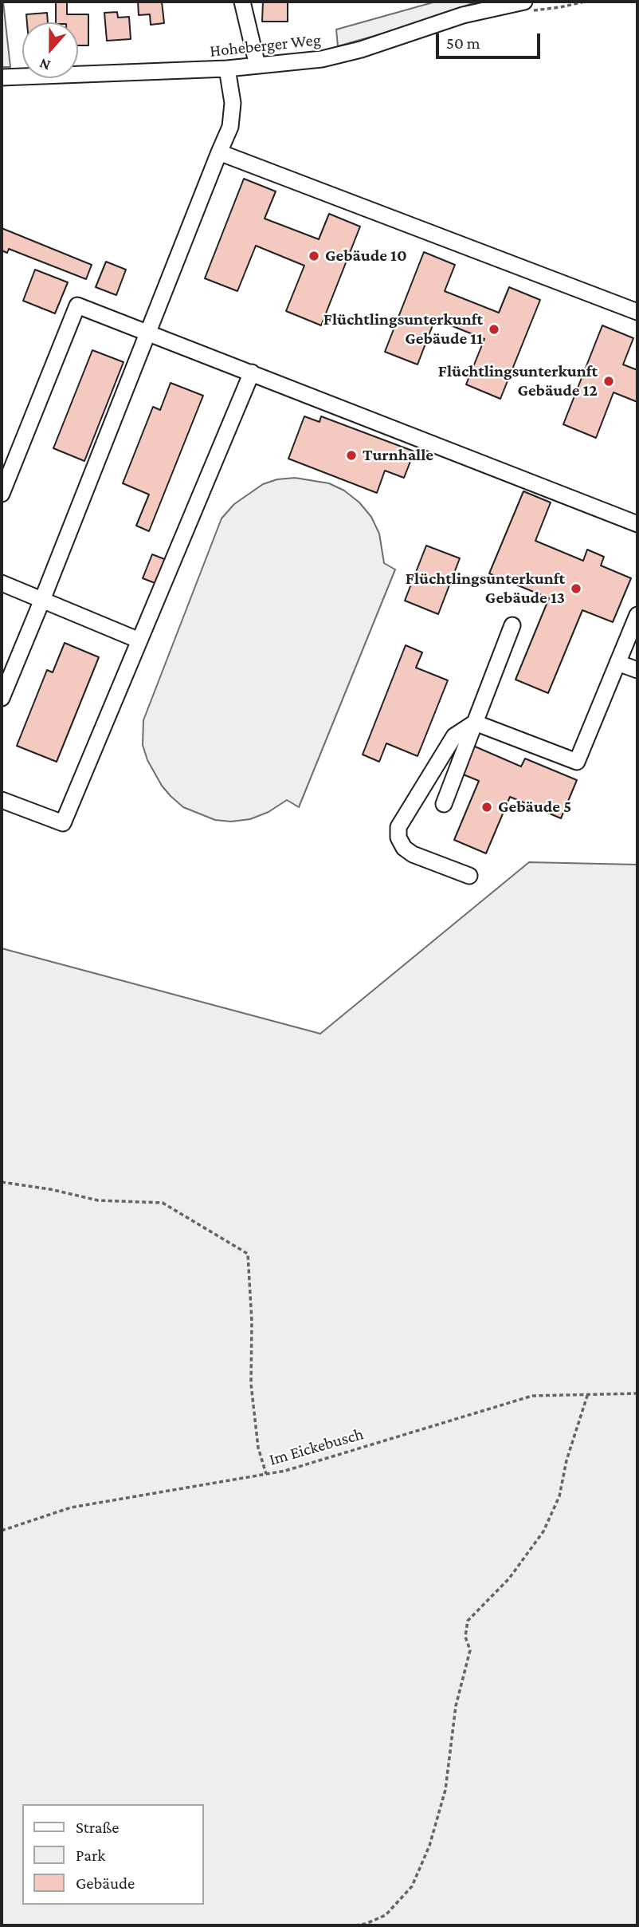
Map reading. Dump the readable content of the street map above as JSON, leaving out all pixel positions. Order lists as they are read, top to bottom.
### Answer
{
  "streets": {
    "street": ["Hoheberger Weg"],
    "path": ["Im Eickebusch"]
  },
  "places": [
    "Gebäude 10",
    "Flüchtlingsunterkunft Gebäude 11",
    "Flüchtlingsunterkunft Gebäude 12",
    "Turnhalle",
    "Flüchtlingsunterkunft Gebäude 13",
    "Gebäude 5"
  ],
  "legend": ["Straße", "Park", "Gebäude"],
  "scale_bar": "50 m",
  "north": "bottom"
}
